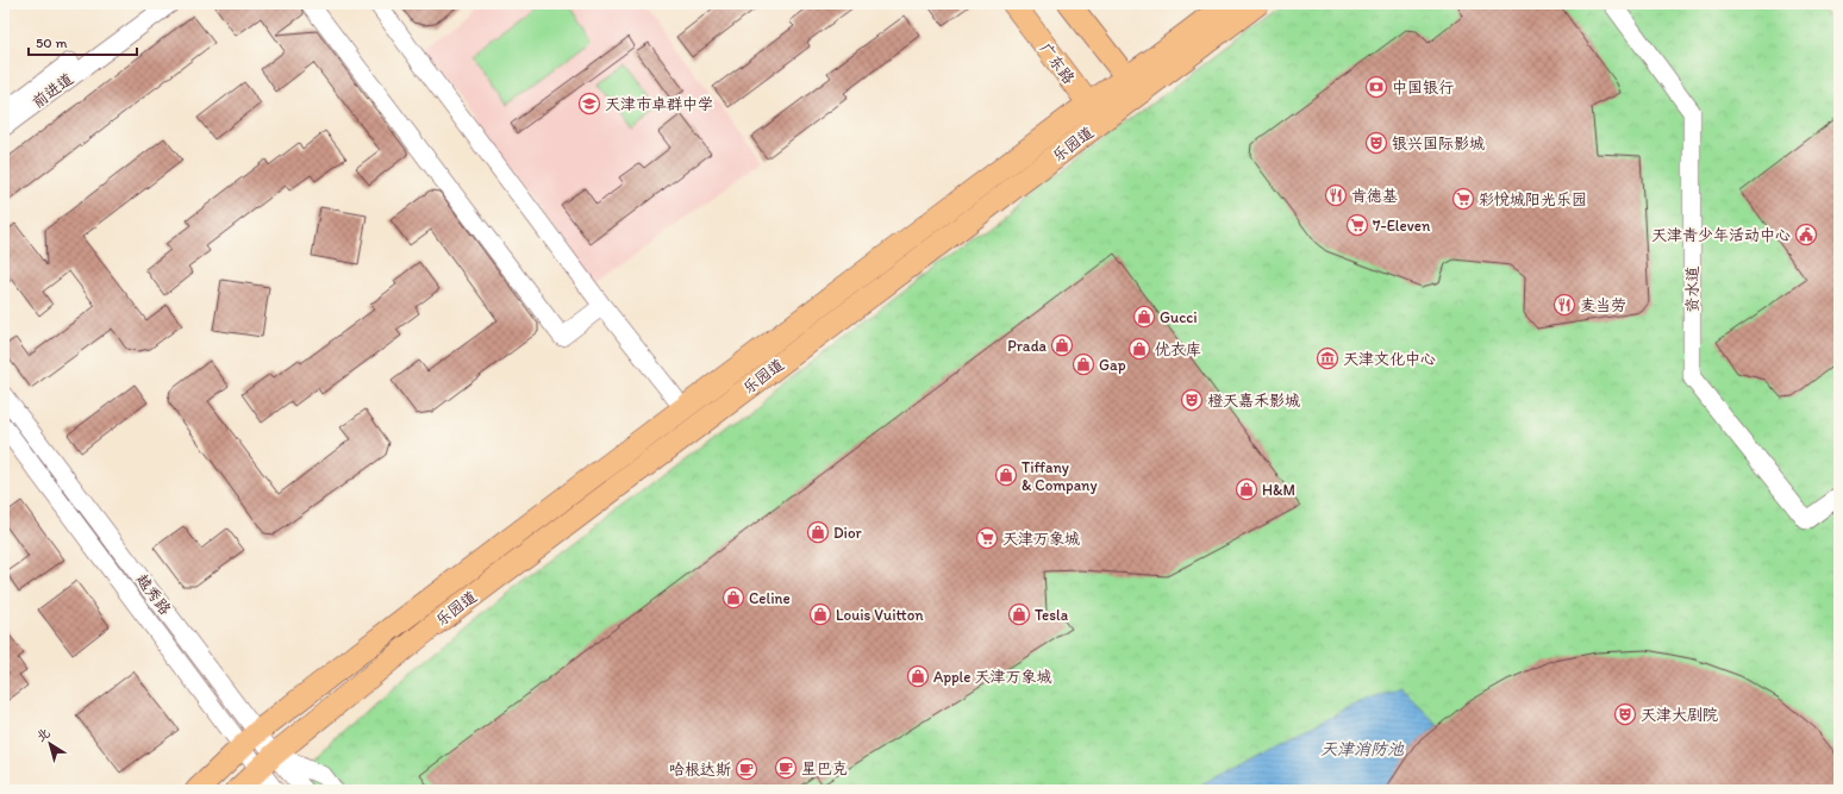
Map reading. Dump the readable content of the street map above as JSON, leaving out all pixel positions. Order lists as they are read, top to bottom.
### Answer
{
  "streets": {
    "main road": ["广东路", "乐园道"],
    "street": ["前进道", "资水道", "越秀路"]
  },
  "crossings": [
    ["广东路", "乐园道"],
    ["乐园道", "越秀路"]
  ],
  "water": ["天津消防池"],
  "places": {
    "bank": ["中国银行"],
    "school or university": ["天津市卓群中学"],
    "theatre": ["银兴国际影城", "橙天嘉禾影城", "天津大剧院"],
    "restaurant": ["肯德基", "麦当劳"],
    "supermarket": ["彩悦城阳光乐园", "7-Eleven", "天津万象城"],
    "public building": ["天津青少年活动中心"],
    "shop": [
      "Gucci",
      "Prada",
      "优衣库",
      "Gap",
      "Tiffany & Company",
      "H&M",
      "Dior",
      "Celine",
      "Louis Vuitton",
      "Tesla",
      "Apple 天津万象城"
    ],
    "museum": ["天津文化中心"],
    "cafe": ["星巴克", "哈根达斯"]
  },
  "scale_bar": "50 m",
  "north": "top left"
}
